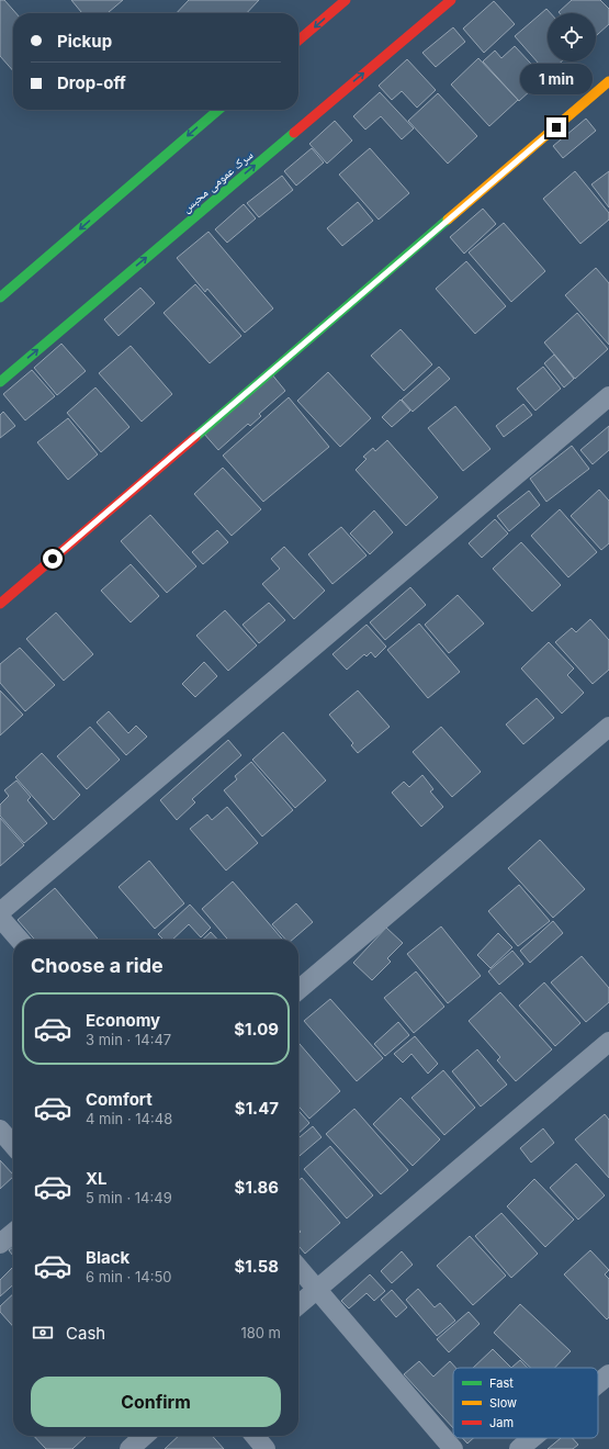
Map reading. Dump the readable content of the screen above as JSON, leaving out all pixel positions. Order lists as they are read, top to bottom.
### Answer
{
  "streets": {
    "street": ["سرک عمومی محبس"]
  },
  "legend": ["Fast", "Slow", "Jam"],
  "page": {
    "banner": ["Pickup", "Drop-off"],
    "bubble": "1 min",
    "heading": "Choose a ride",
    "list": [
      {
        "name": "Economy",
        "note": "3 min · 14:47",
        "value": "$1.09"
      },
      {
        "name": "Comfort",
        "note": "4 min · 14:48",
        "value": "$1.47"
      },
      {
        "name": "XL",
        "note": "5 min · 14:49",
        "value": "$1.86"
      },
      {
        "name": "Black",
        "note": "6 min · 14:50",
        "value": "$1.58"
      }
    ],
    "pay": ["Cash", "180 m"],
    "buttons": "Confirm"
  }
}
